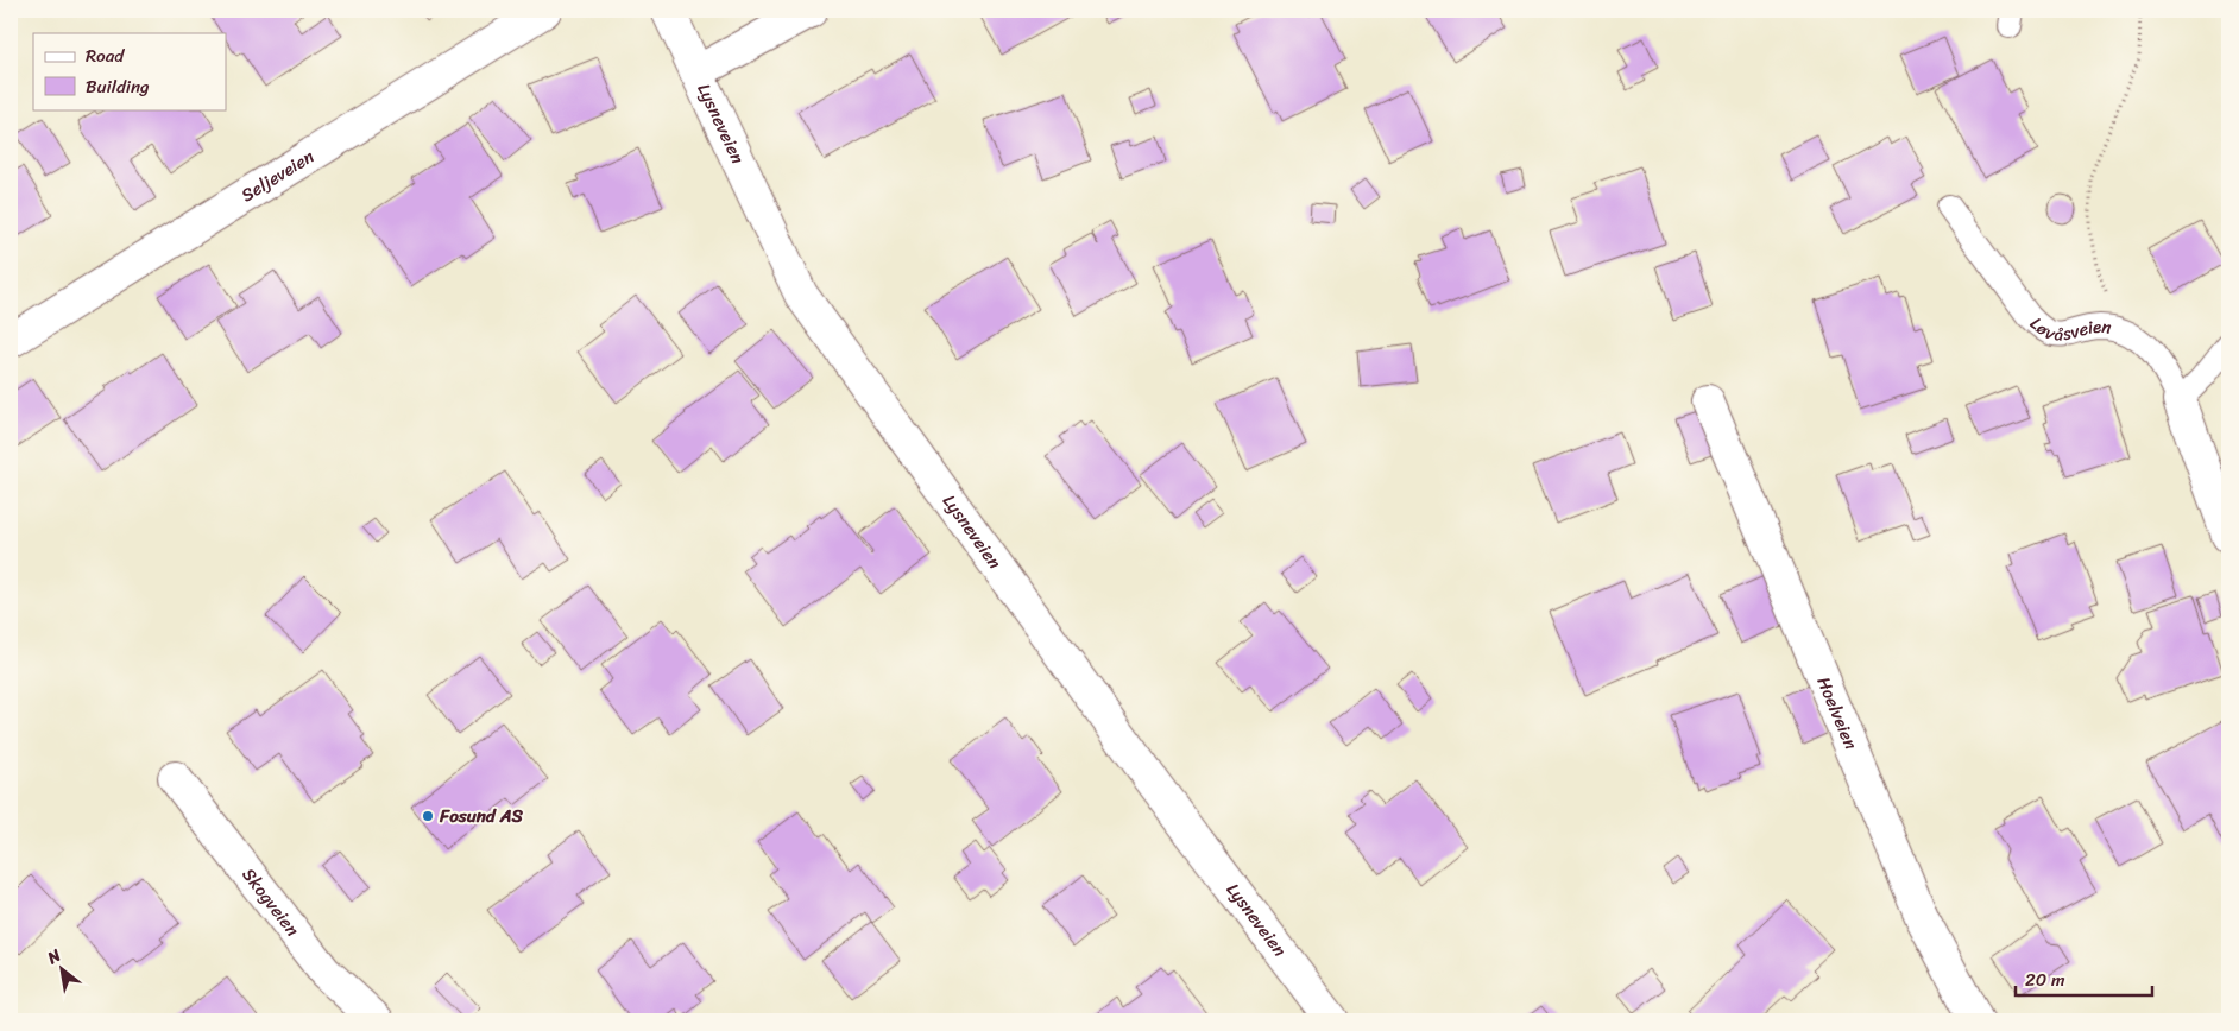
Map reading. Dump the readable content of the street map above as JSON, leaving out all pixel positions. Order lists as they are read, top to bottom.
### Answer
{
  "streets": {
    "street": [
      "Lysneveien",
      "Seljeveien",
      "Løvåsveien",
      "Hoelveien",
      "Skogveien"
    ]
  },
  "places": ["Fosund AS"],
  "legend": ["Road", "Building"],
  "scale_bar": "20 m",
  "north": "top left"
}
